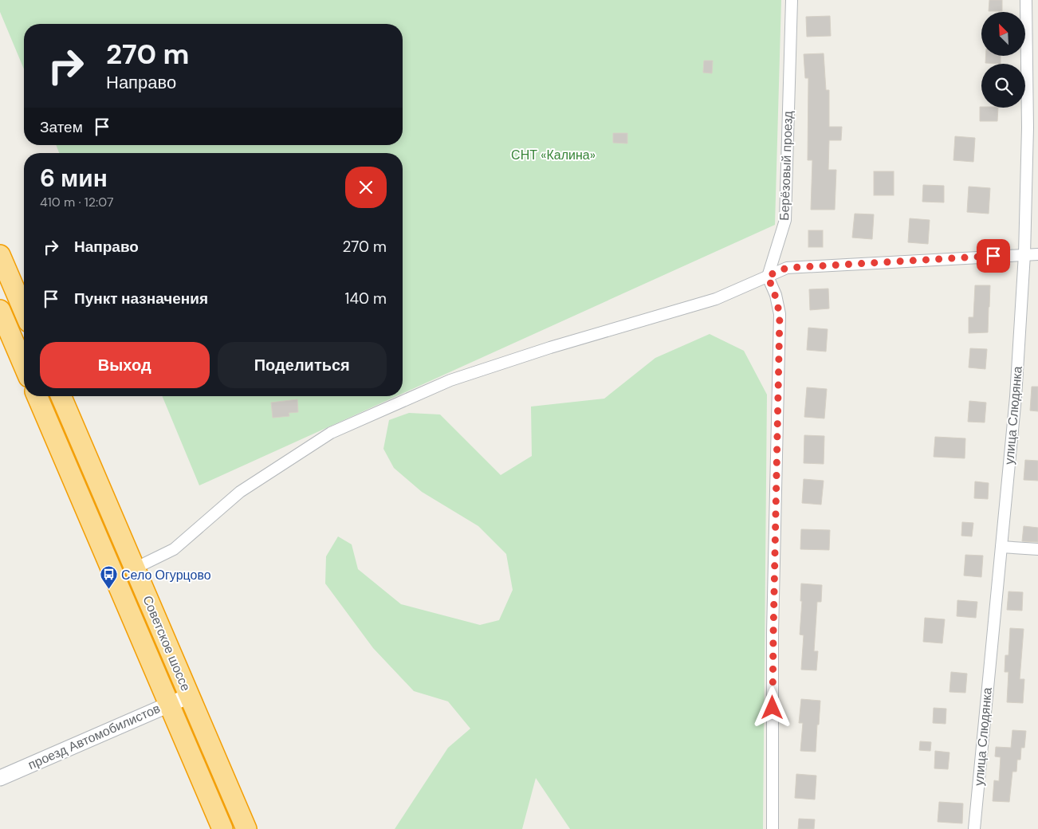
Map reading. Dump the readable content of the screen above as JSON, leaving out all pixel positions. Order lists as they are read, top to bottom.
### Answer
{
  "streets": {
    "highway": ["Советское шоссе"],
    "street": ["Берёзовый проезд", "улица Слюдянка", "проезд Автомобилистов"]
  },
  "crossings": [
    ["Советское шоссе", "проезд Автомобилистов"]
  ],
  "parks": ["СНТ «Калина»"],
  "places": {
    "bus stop": ["Село Огурцово"]
  },
  "north": "top left",
  "page": {
    "turn": ["270 m", "Направо"],
    "then": "Затем",
    "heading": ["6 мин", "410 m · 12:07"],
    "list": [
      {
        "name": "Направо",
        "value": "270 m"
      },
      {
        "name": "Пункт назначения",
        "value": "140 m"
      }
    ],
    "buttons": ["Выход", "Поделиться"]
  }
}
